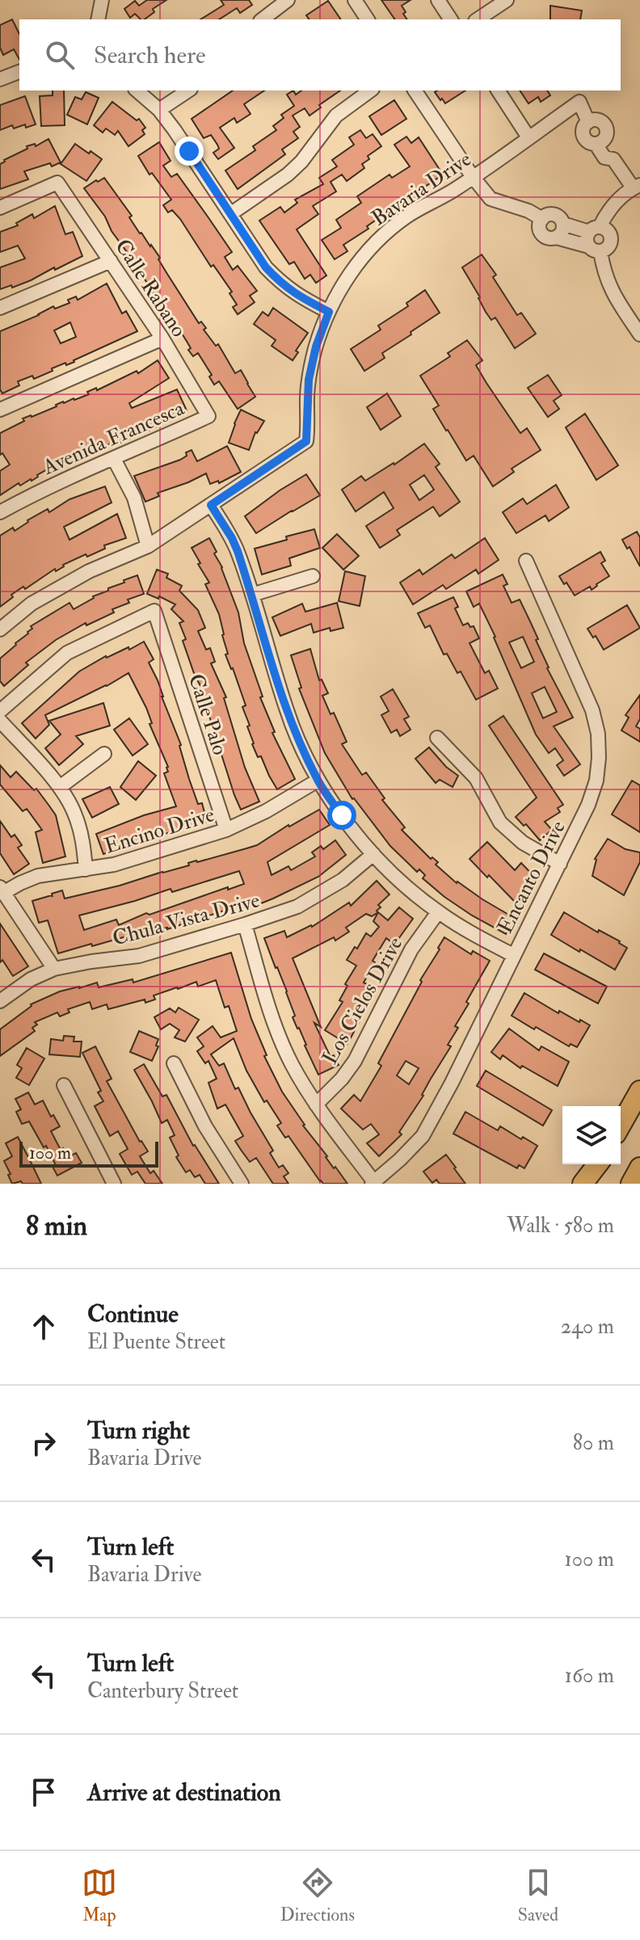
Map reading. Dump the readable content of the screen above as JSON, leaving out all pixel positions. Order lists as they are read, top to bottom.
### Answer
{
  "streets": {
    "street": [
      "Bavaria Drive",
      "Calle Rabano",
      "Avenida Francesca",
      "Calle Palo",
      "Encino Drive",
      "Encanto Drive",
      "Chula Vista Drive",
      "Los Cielos Drive"
    ]
  },
  "crossings": [
    ["Calle Rabano", "Avenida Francesca"],
    ["Calle Palo", "Encino Drive"]
  ],
  "scale_bar": "100 m",
  "page": {
    "search": "Search here",
    "scale": "100 m",
    "heading": ["8 min", "Walk · 580 m"],
    "list": [
      ["Continue", "El Puente Street", "240 m"],
      ["Turn right", "Bavaria Drive", "80 m"],
      ["Turn left", "Bavaria Drive", "100 m"],
      ["Turn left", "Canterbury Street", "160 m"],
      "Arrive at destination"
    ],
    "nav": ["Map", "Directions", "Saved"]
  }
}
